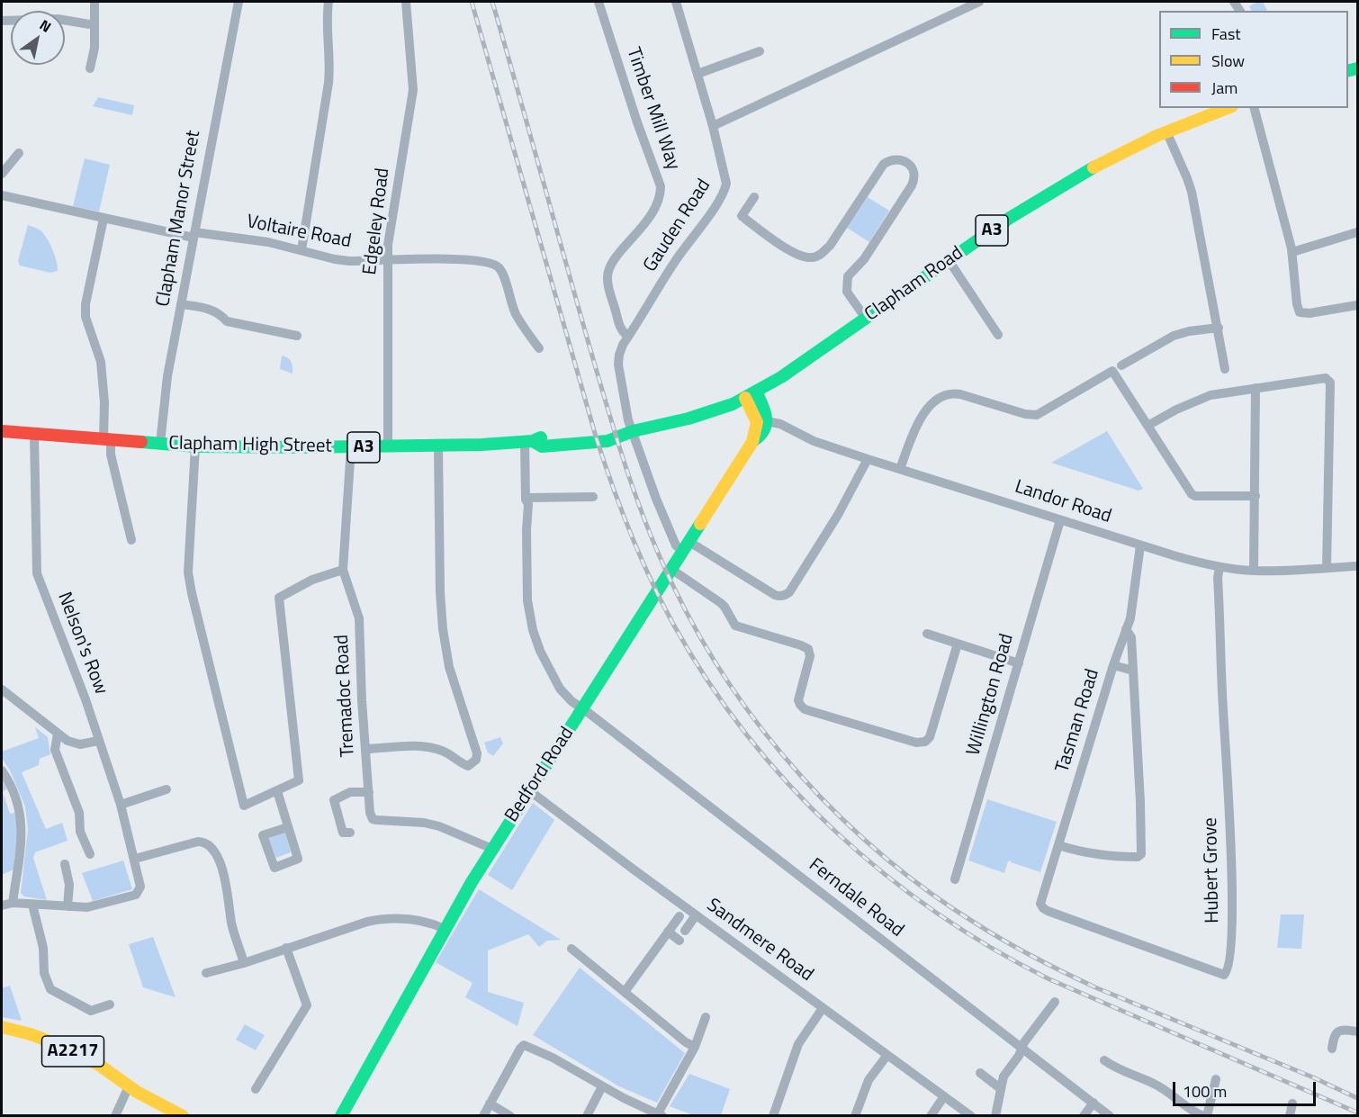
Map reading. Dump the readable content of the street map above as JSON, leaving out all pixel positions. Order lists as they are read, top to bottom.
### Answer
{
  "streets": {
    "main road": [
      "A3",
      "Clapham Road",
      "Clapham High Street",
      "Bedford Road",
      "A2217"
    ],
    "street": [
      "Timber Mill Way",
      "Clapham Manor Street",
      "Edgeley Road",
      "Gauden Road",
      "Voltaire Road",
      "Landor Road",
      "Nelson's Row",
      "Willington Road",
      "Tremadoc Road",
      "Tasman Road",
      "Hubert Grove",
      "Ferndale Road",
      "Sandmere Road"
    ]
  },
  "crossings": [
    ["Timber Mill Way", "Gauden Road"],
    ["Clapham Manor Street", "Voltaire Road"],
    ["Clapham Manor Street", "Clapham High Street"],
    ["Edgeley Road", "Voltaire Road"],
    ["Edgeley Road", "Clapham High Street"],
    ["Gauden Road", "Clapham High Street"],
    ["Gauden Road", "Bedford Road"],
    ["Clapham Road", "Clapham High Street"],
    ["Clapham Road", "Bedford Road"],
    ["Clapham High Street", "Nelson's Row"],
    ["Clapham High Street", "Tremadoc Road"],
    ["Clapham High Street", "Bedford Road"],
    ["Clapham High Street", "Ferndale Road"],
    ["Landor Road", "Willington Road"],
    ["Landor Road", "Tasman Road"],
    ["Landor Road", "Bedford Road"],
    ["Landor Road", "Hubert Grove"],
    ["Tremadoc Road", "Bedford Road"],
    ["Tasman Road", "Hubert Grove"],
    ["Bedford Road", "Ferndale Road"],
    ["Bedford Road", "Sandmere Road"]
  ],
  "legend": ["Fast", "Slow", "Jam"],
  "scale_bar": "100 m",
  "north": "top right"
}
